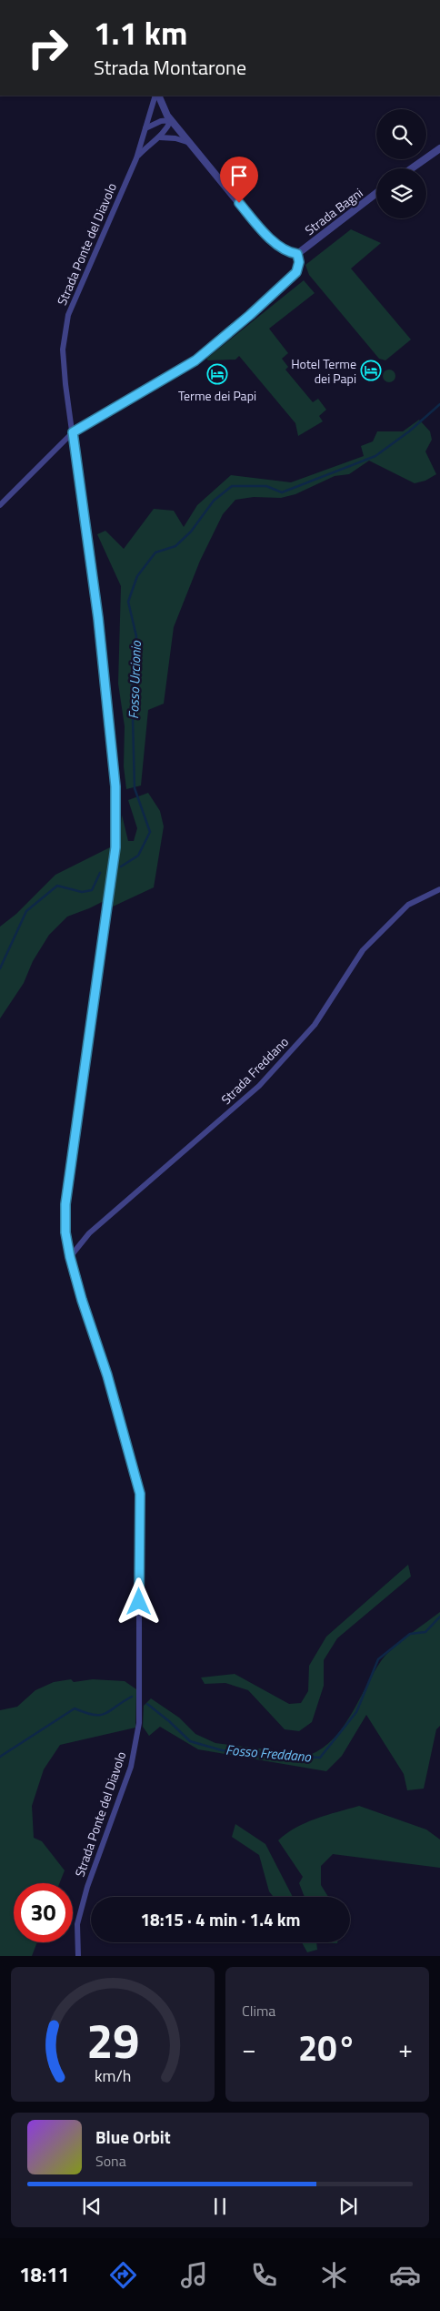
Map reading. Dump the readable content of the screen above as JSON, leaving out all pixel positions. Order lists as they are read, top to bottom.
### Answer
{
  "streets": {
    "street": ["Strada Bagni", "Strada Ponte del Diavolo", "Strada Freddano"]
  },
  "crossings": [
    ["Strada Ponte del Diavolo", "Strada Freddano"]
  ],
  "water": ["Fosso Urcionio", "Fosso Freddano"],
  "places": {
    "hotel": ["Hotel Terme dei Papi", "Terme dei Papi"]
  },
  "page": {
    "turn": ["1.1 km", "Strada Montarone"],
    "limit": "30",
    "trip": "18:15 · 4 min · 1.4 km",
    "tile": "Clima",
    "heat": ["−", "20°", "+"],
    "song": ["Blue Orbit", "Sona"],
    "tabs": "18:11",
    "gauge": ["29", "km/h"]
  }
}
